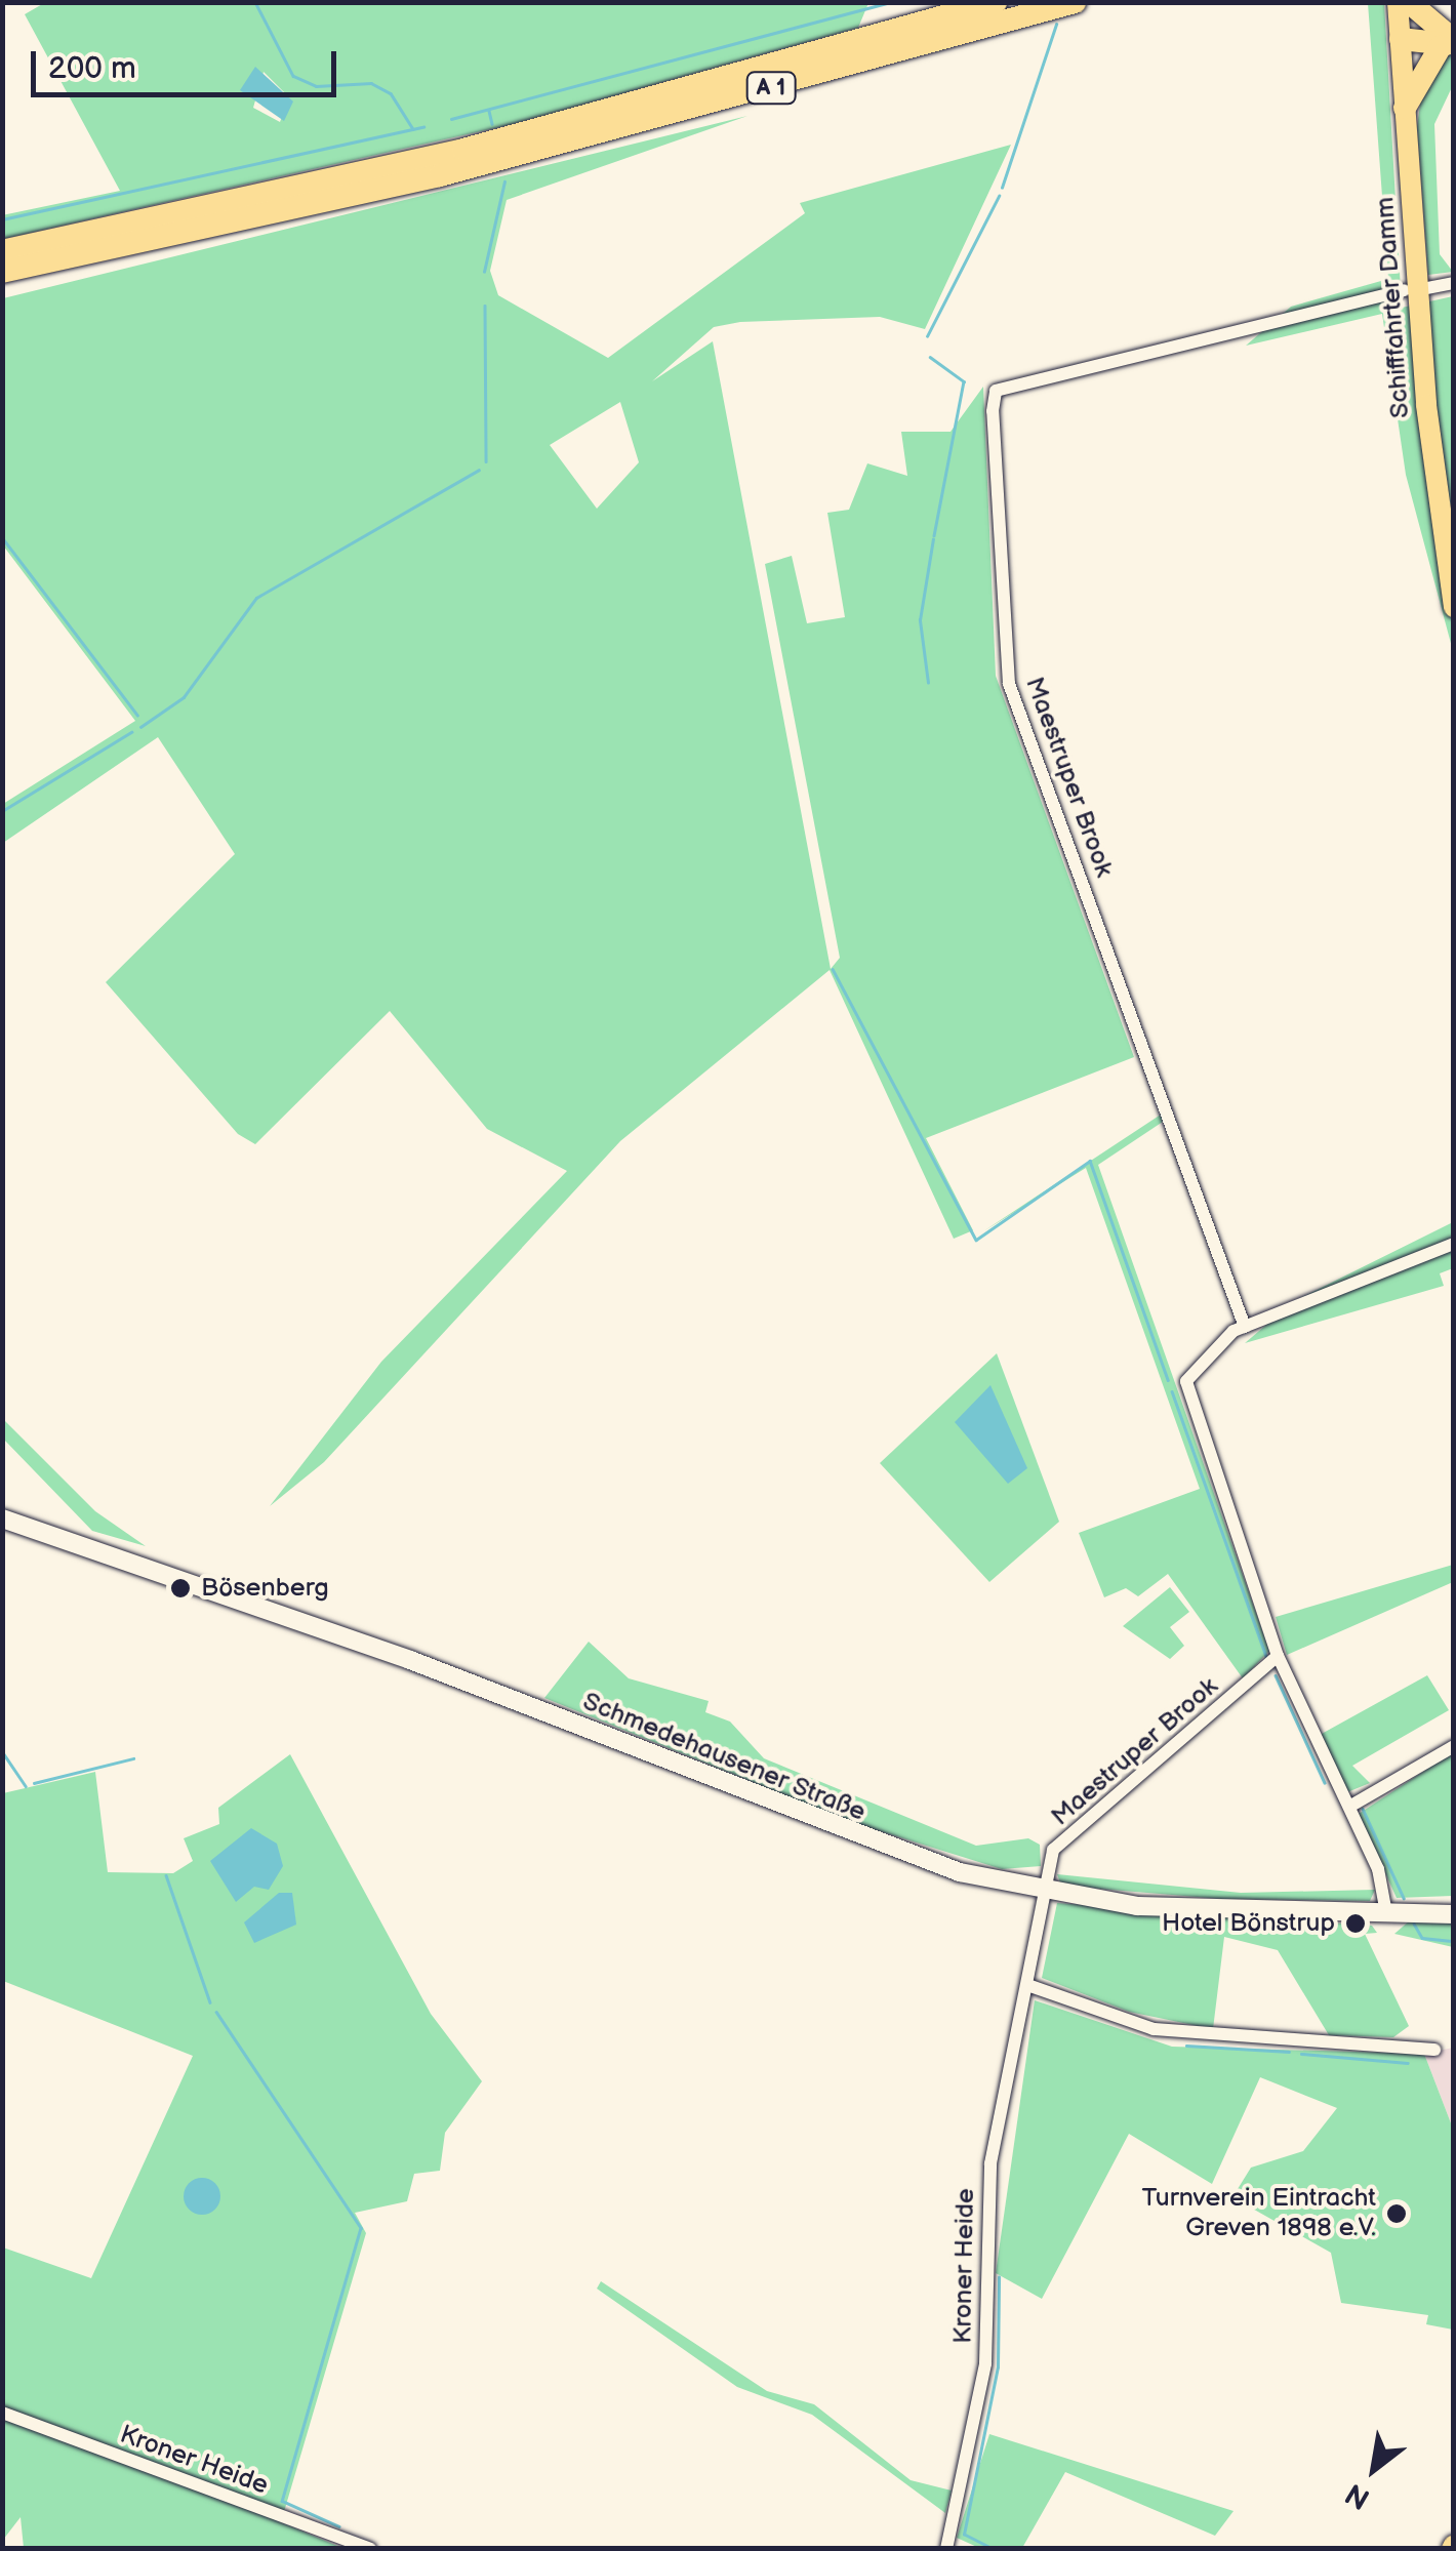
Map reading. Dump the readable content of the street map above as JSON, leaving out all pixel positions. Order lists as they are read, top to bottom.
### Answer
{
  "streets": {
    "highway": ["A 1"],
    "main road": ["Schifffahrter Damm", "Schmedehausener Straße"],
    "street": ["Maestruper Brook", "Kroner Heide"]
  },
  "crossings": [
    ["Maestruper Brook", "Schmedehausener Straße"],
    ["Maestruper Brook", "Kroner Heide"],
    ["Schmedehausener Straße", "Kroner Heide"]
  ],
  "places": ["Bösenberg", "Hotel Bönstrup", "Turnverein Eintracht Greven 1898 e.V."],
  "scale_bar": "200 m",
  "north": "bottom left"
}
